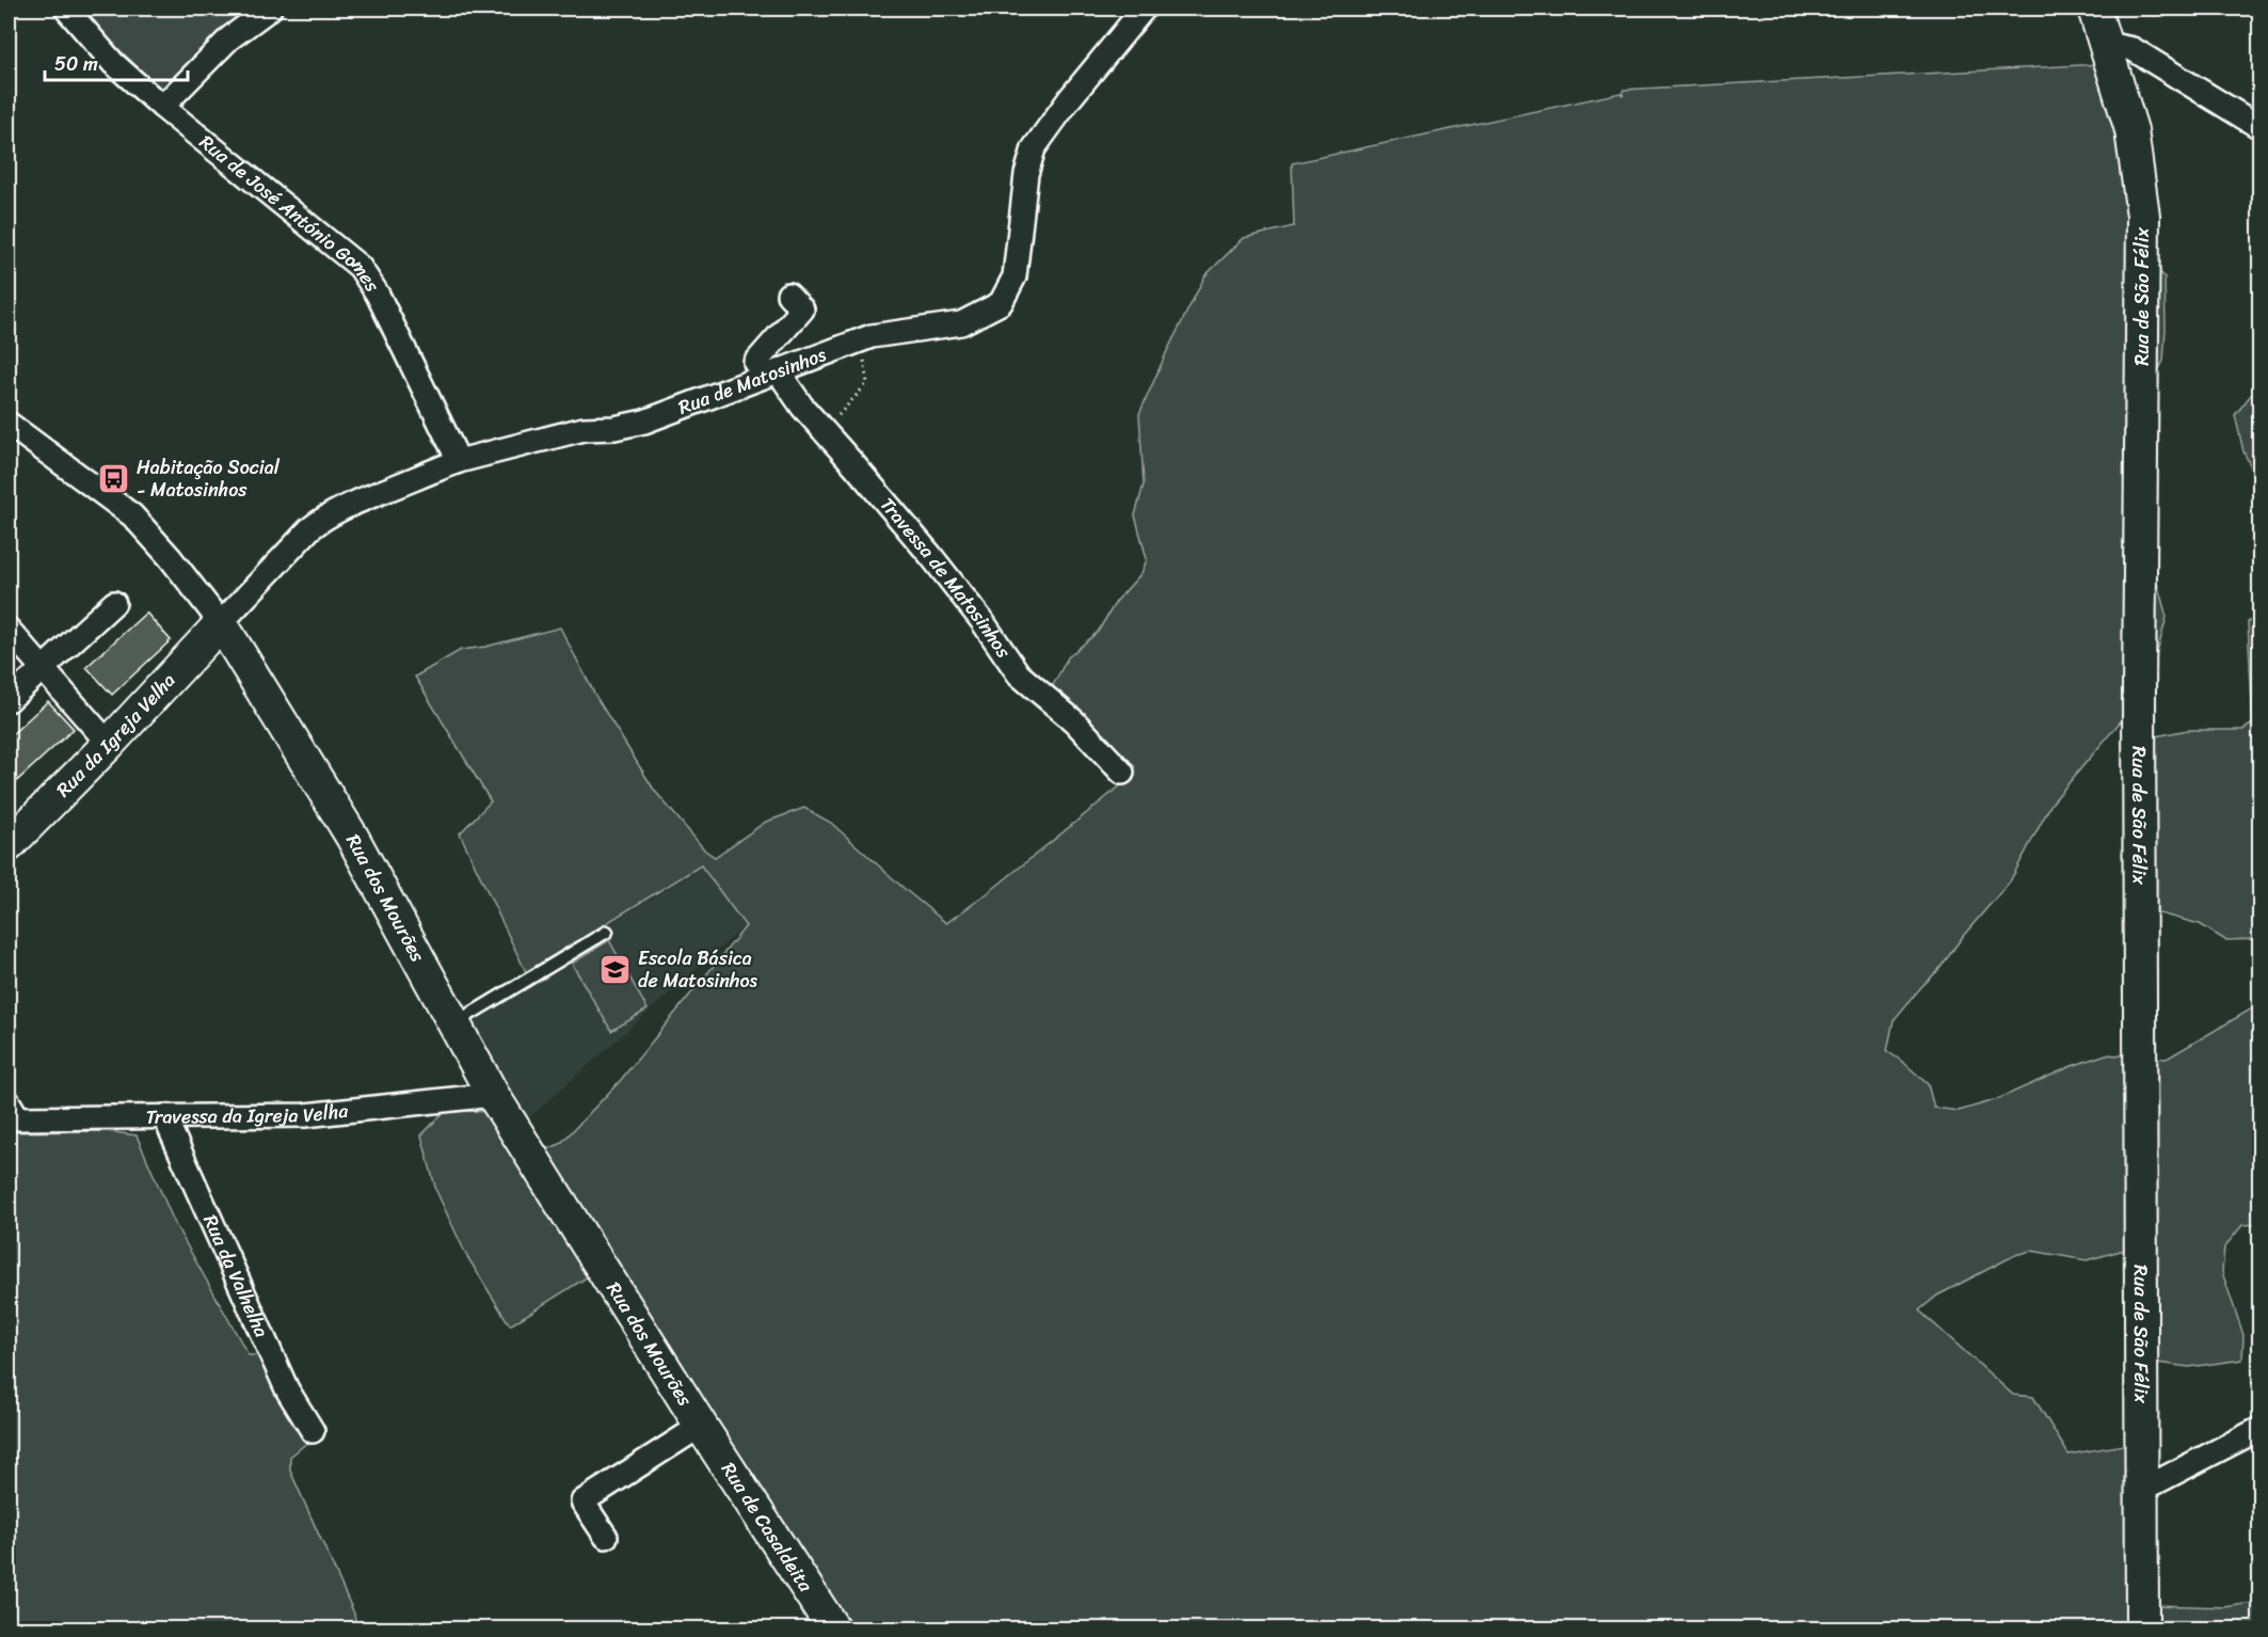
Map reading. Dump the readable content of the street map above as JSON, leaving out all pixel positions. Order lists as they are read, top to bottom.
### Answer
{
  "streets": {
    "main road": [
      "Rua de São Félix",
      "Rua da Igreja Velha",
      "Rua dos Mourões",
      "Rua de Casaldeita"
    ],
    "street": [
      "Rua de José António Gomes",
      "Rua de Matosinhos",
      "Travessa de Matosinhos",
      "Travessa da Igreja Velha",
      "Rua da Valhelha"
    ]
  },
  "crossings": [
    ["Rua de José António Gomes", "Rua de Matosinhos"],
    ["Rua de Matosinhos", "Travessa de Matosinhos"],
    ["Rua de Matosinhos", "Rua da Igreja Velha"],
    ["Rua de Matosinhos", "Rua dos Mourões"],
    ["Rua da Igreja Velha", "Rua dos Mourões"],
    ["Rua dos Mourões", "Travessa da Igreja Velha"],
    ["Rua dos Mourões", "Rua de Casaldeita"],
    ["Travessa da Igreja Velha", "Rua da Valhelha"]
  ],
  "places": {
    "bus stop": ["Habitação Social - Matosinhos"],
    "school or university": ["Escola Básica de Matosinhos"]
  },
  "scale_bar": "50 m"
}
